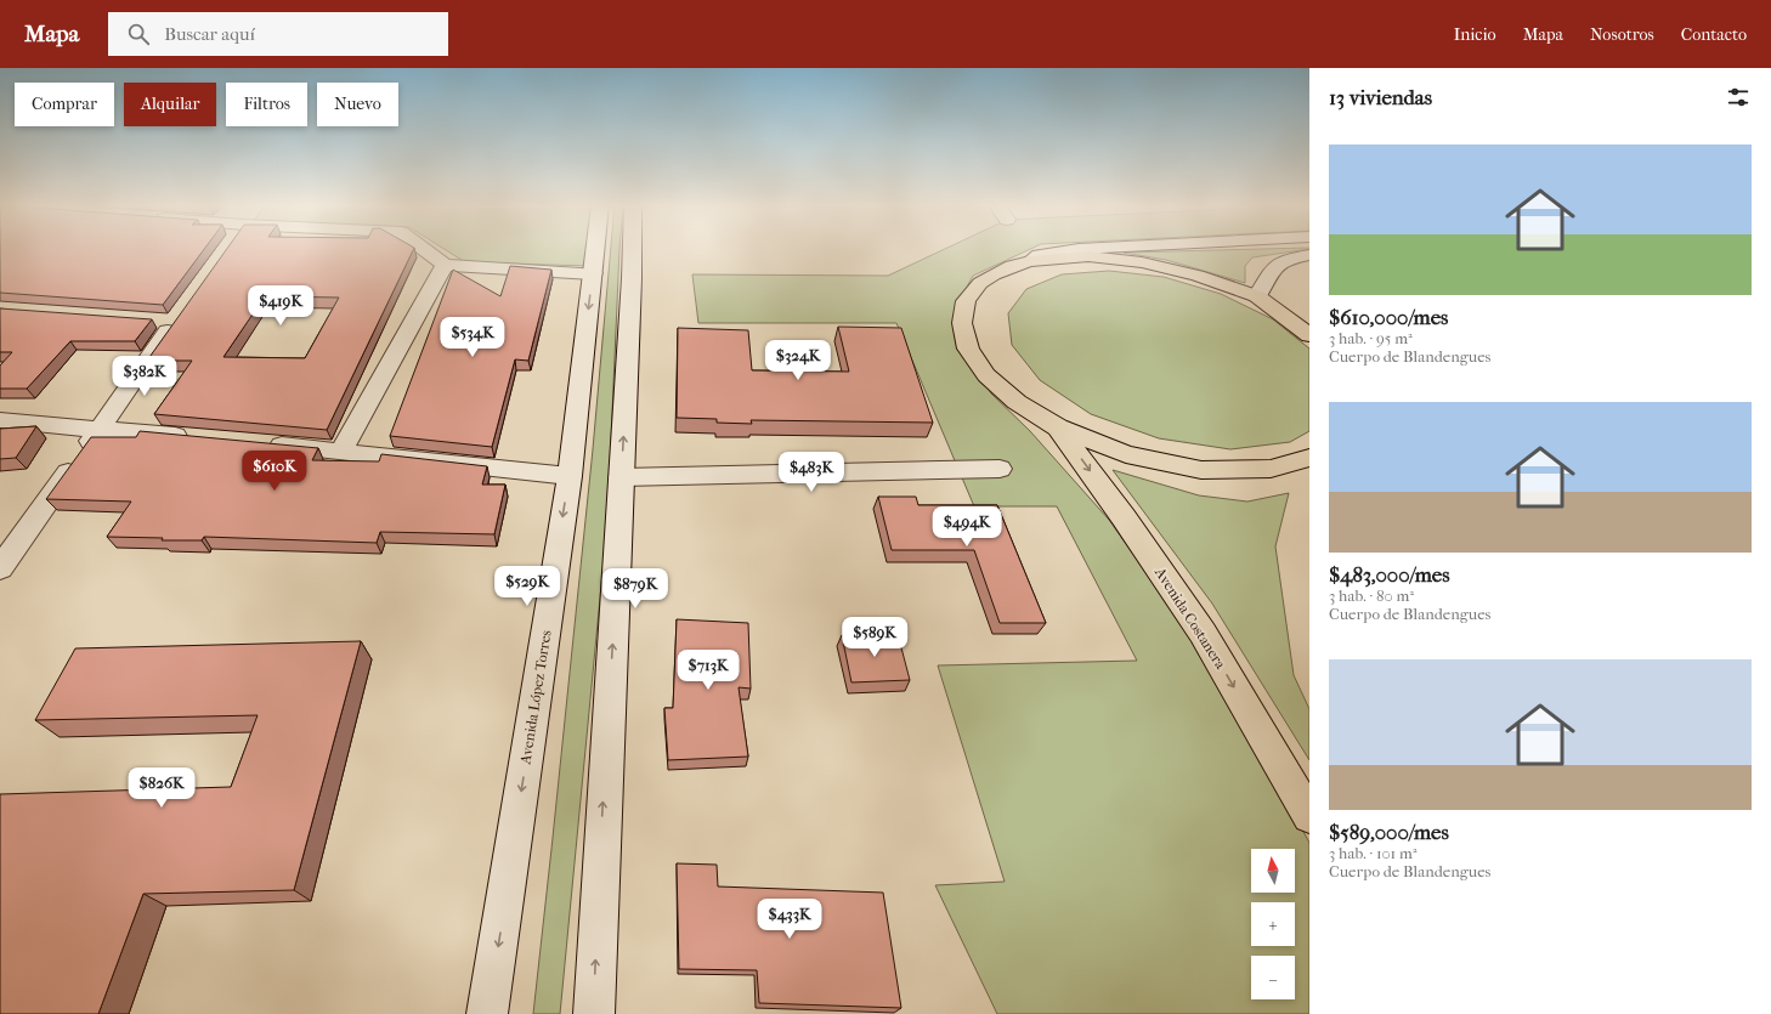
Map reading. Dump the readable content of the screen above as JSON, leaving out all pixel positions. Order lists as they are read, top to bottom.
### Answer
{
  "streets": {
    "highway": ["Avenida Costanera"],
    "main road": ["Avenida López Torres"]
  },
  "one_way": ["Avenida Costanera"],
  "north": "top",
  "page": {
    "header": "Mapa",
    "search": "Buscar aquí",
    "nav": [
      "Inicio",
      "Mapa",
      "Nosotros",
      "Contacto"
    ],
    "heading": "13 viviendas",
    "chip": [
      "Comprar",
      "Alquilar",
      "Filtros",
      "Nuevo"
    ],
    "list": [
      {
        "name": "$610,000/mes",
        "note": "3 hab. · 95 m² · Cuerpo de Blandengues"
      },
      {
        "name": "$483,000/mes",
        "note": "3 hab. · 80 m² · Cuerpo de Blandengues"
      },
      {
        "name": "$589,000/mes",
        "note": "3 hab. · 101 m² · Cuerpo de Blandengues"
      }
    ],
    "price": [
      "$419K",
      "$534K",
      "$324K",
      "$382K",
      "$610K",
      "$483K",
      "$494K",
      "$529K",
      "$879K",
      "$589K",
      "$713K",
      "$826K",
      "$433K"
    ],
    "map_buttons": ["+", "−"]
  }
}
